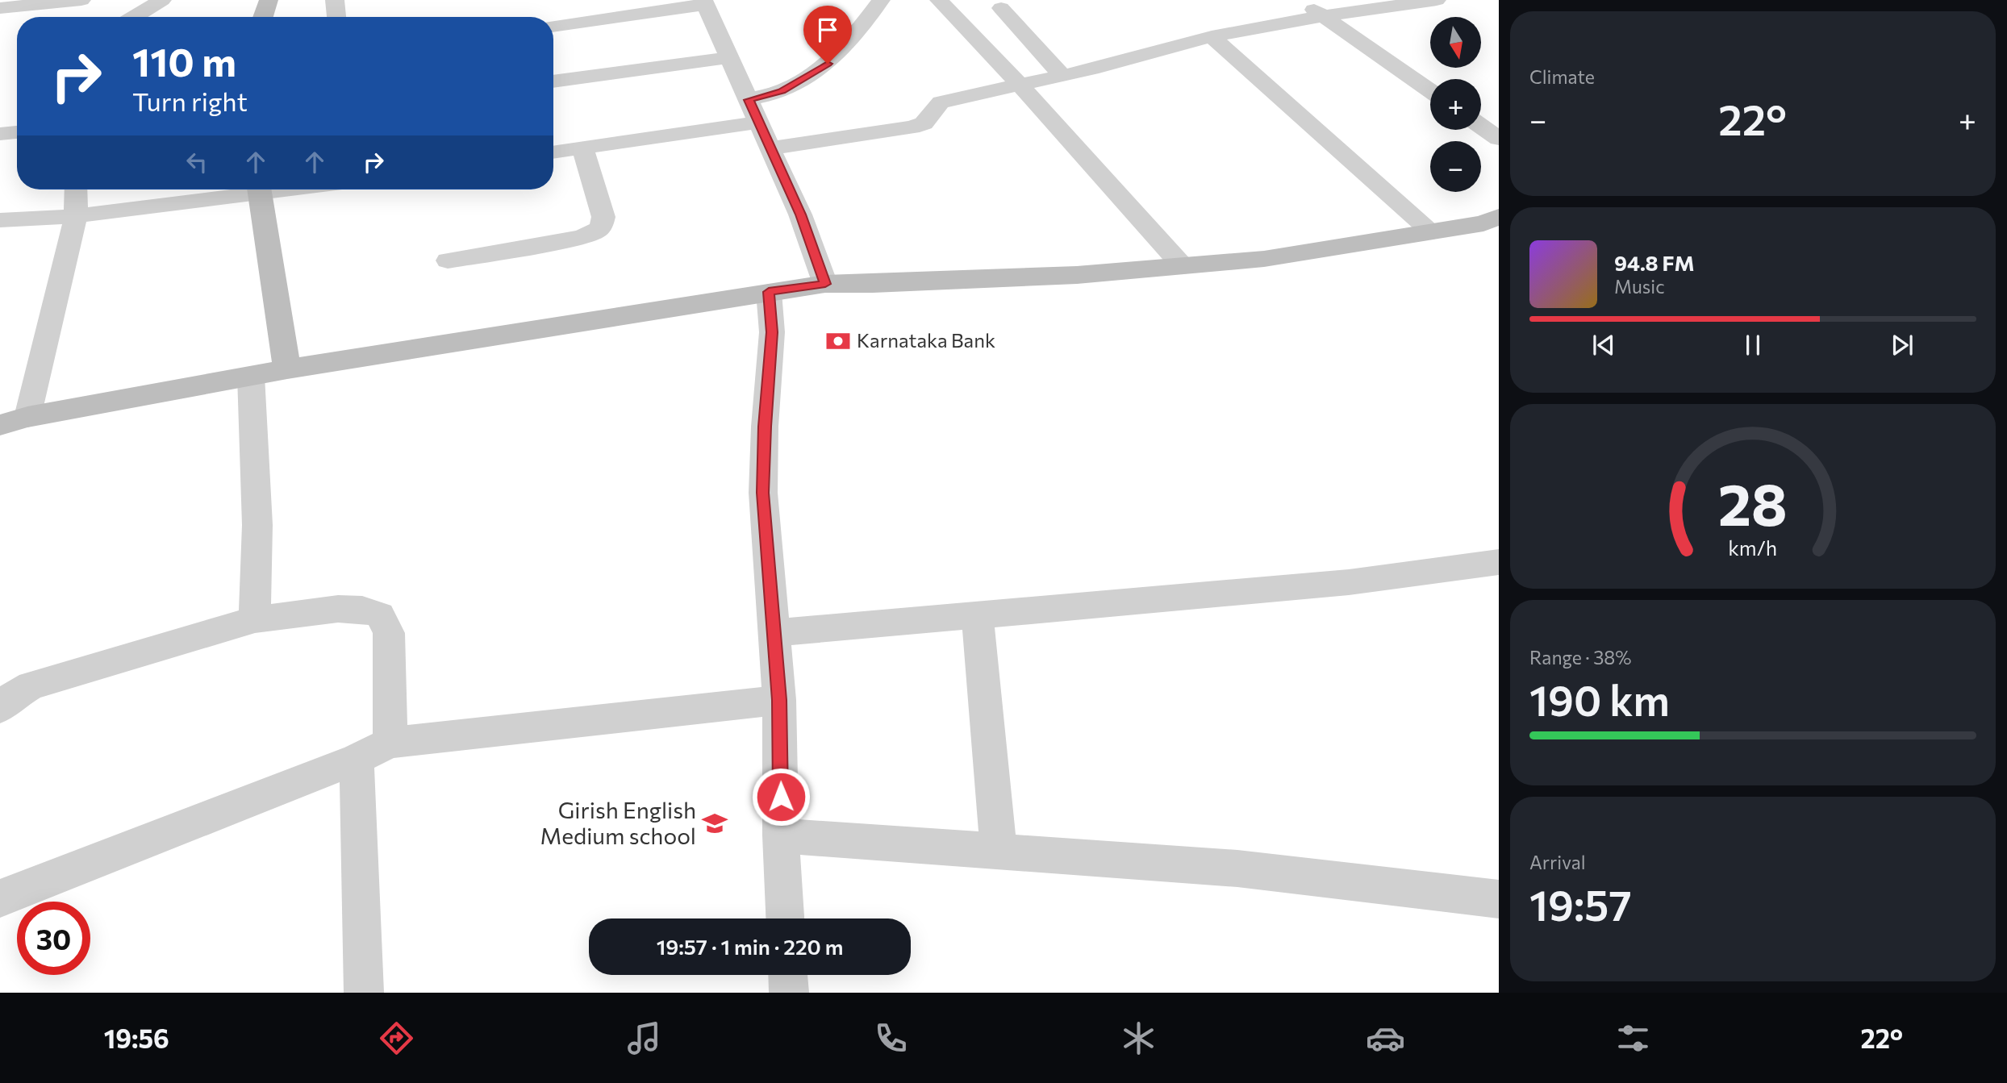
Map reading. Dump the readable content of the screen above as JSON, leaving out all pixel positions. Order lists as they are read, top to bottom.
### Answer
{
  "places": {
    "bank": ["Karnataka Bank"],
    "school or university": ["Girish English Medium school"]
  },
  "north": "bottom",
  "page": {
    "tile": [
      "Climate",
      ["Range · 38%", "190 km"],
      ["Arrival", "19:57"]
    ],
    "map_buttons": ["+", "−"],
    "turn": ["110 m", "Turn right"],
    "heat": ["−", "22°", "+"],
    "song": ["94.8 FM", "Music"],
    "limit": "30",
    "trip": "19:57 · 1 min · 220 m",
    "tabs": ["19:56", "22°"],
    "gauge": ["28", "km/h"]
  }
}
